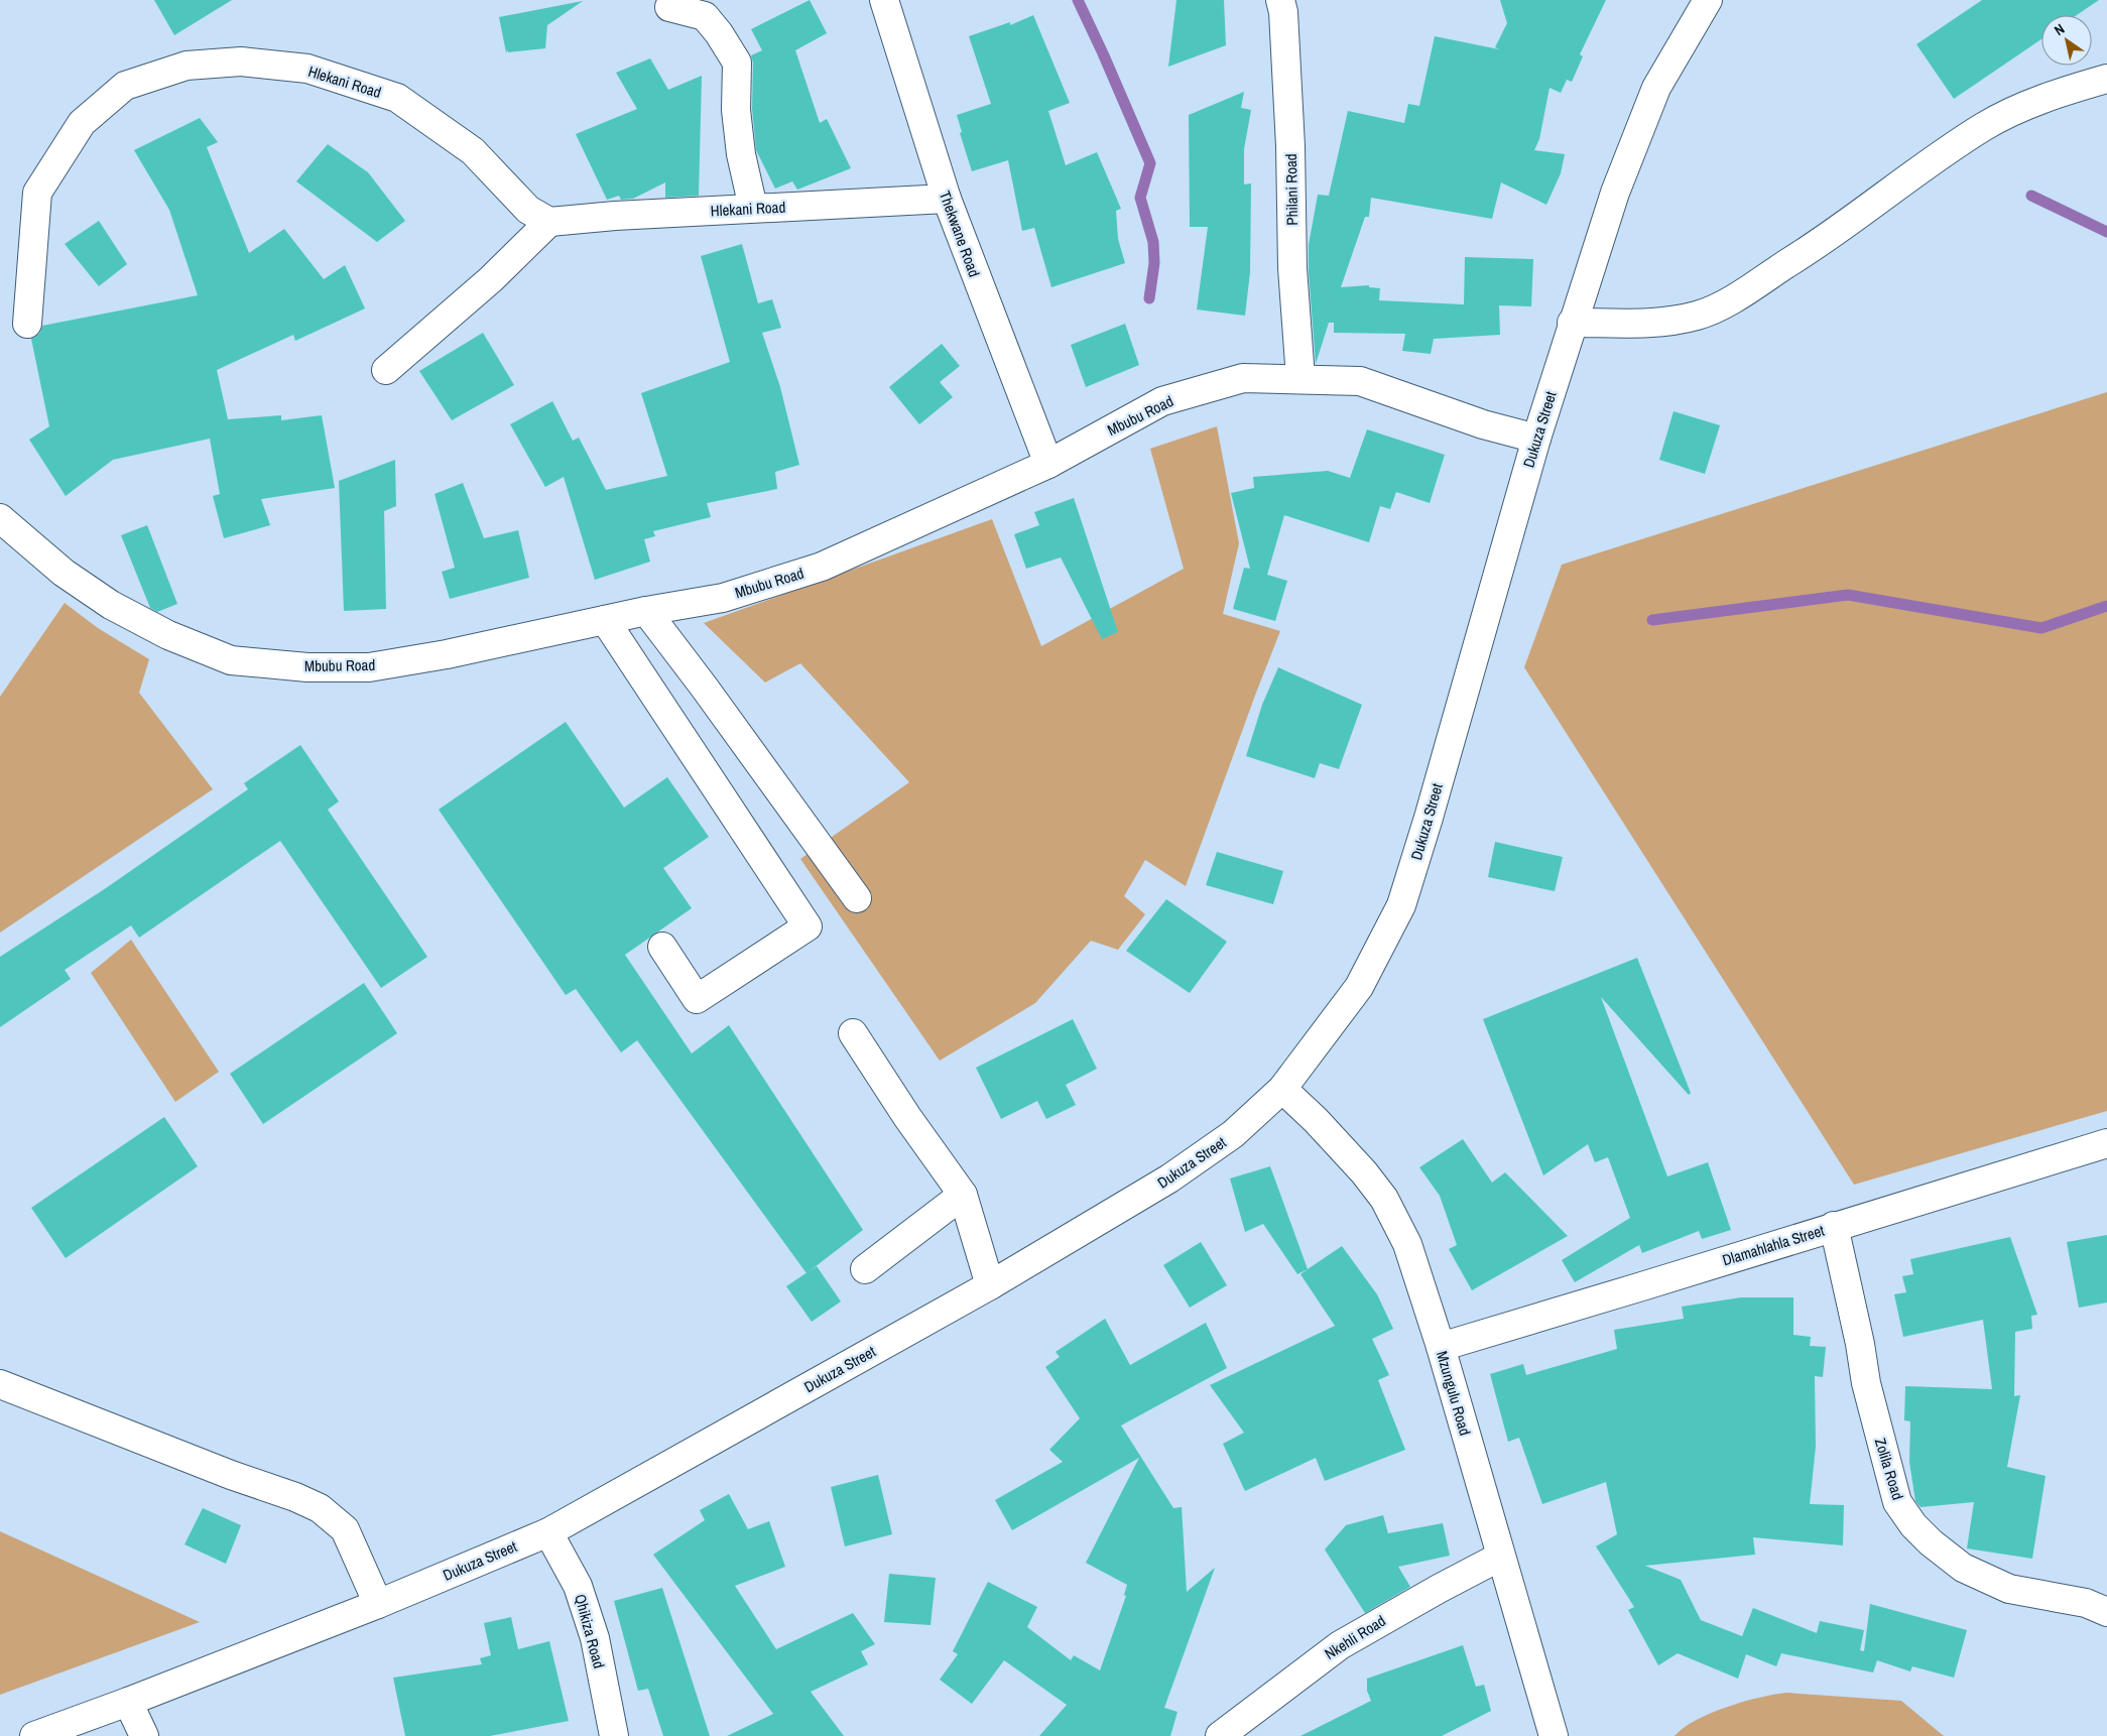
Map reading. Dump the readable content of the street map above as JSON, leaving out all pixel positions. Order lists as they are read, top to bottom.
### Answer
{
  "streets": {
    "street": [
      "Hlekani Road",
      "Philani Road",
      "Thekwane Road",
      "Mbubu Road",
      "Dukuza Street",
      "Dlamahlahla Street",
      "Mzungulu Road",
      "Zolila Road",
      "Qhikiza Road",
      "Nkehli Road"
    ]
  },
  "crossings": [
    ["Hlekani Road", "Thekwane Road"],
    ["Philani Road", "Mbubu Road"],
    ["Thekwane Road", "Mbubu Road"],
    ["Mbubu Road", "Dukuza Street"],
    ["Dukuza Street", "Mzungulu Road"],
    ["Dukuza Street", "Qhikiza Road"],
    ["Dlamahlahla Street", "Mzungulu Road"],
    ["Dlamahlahla Street", "Zolila Road"],
    ["Mzungulu Road", "Nkehli Road"]
  ],
  "north": "top left"
}
